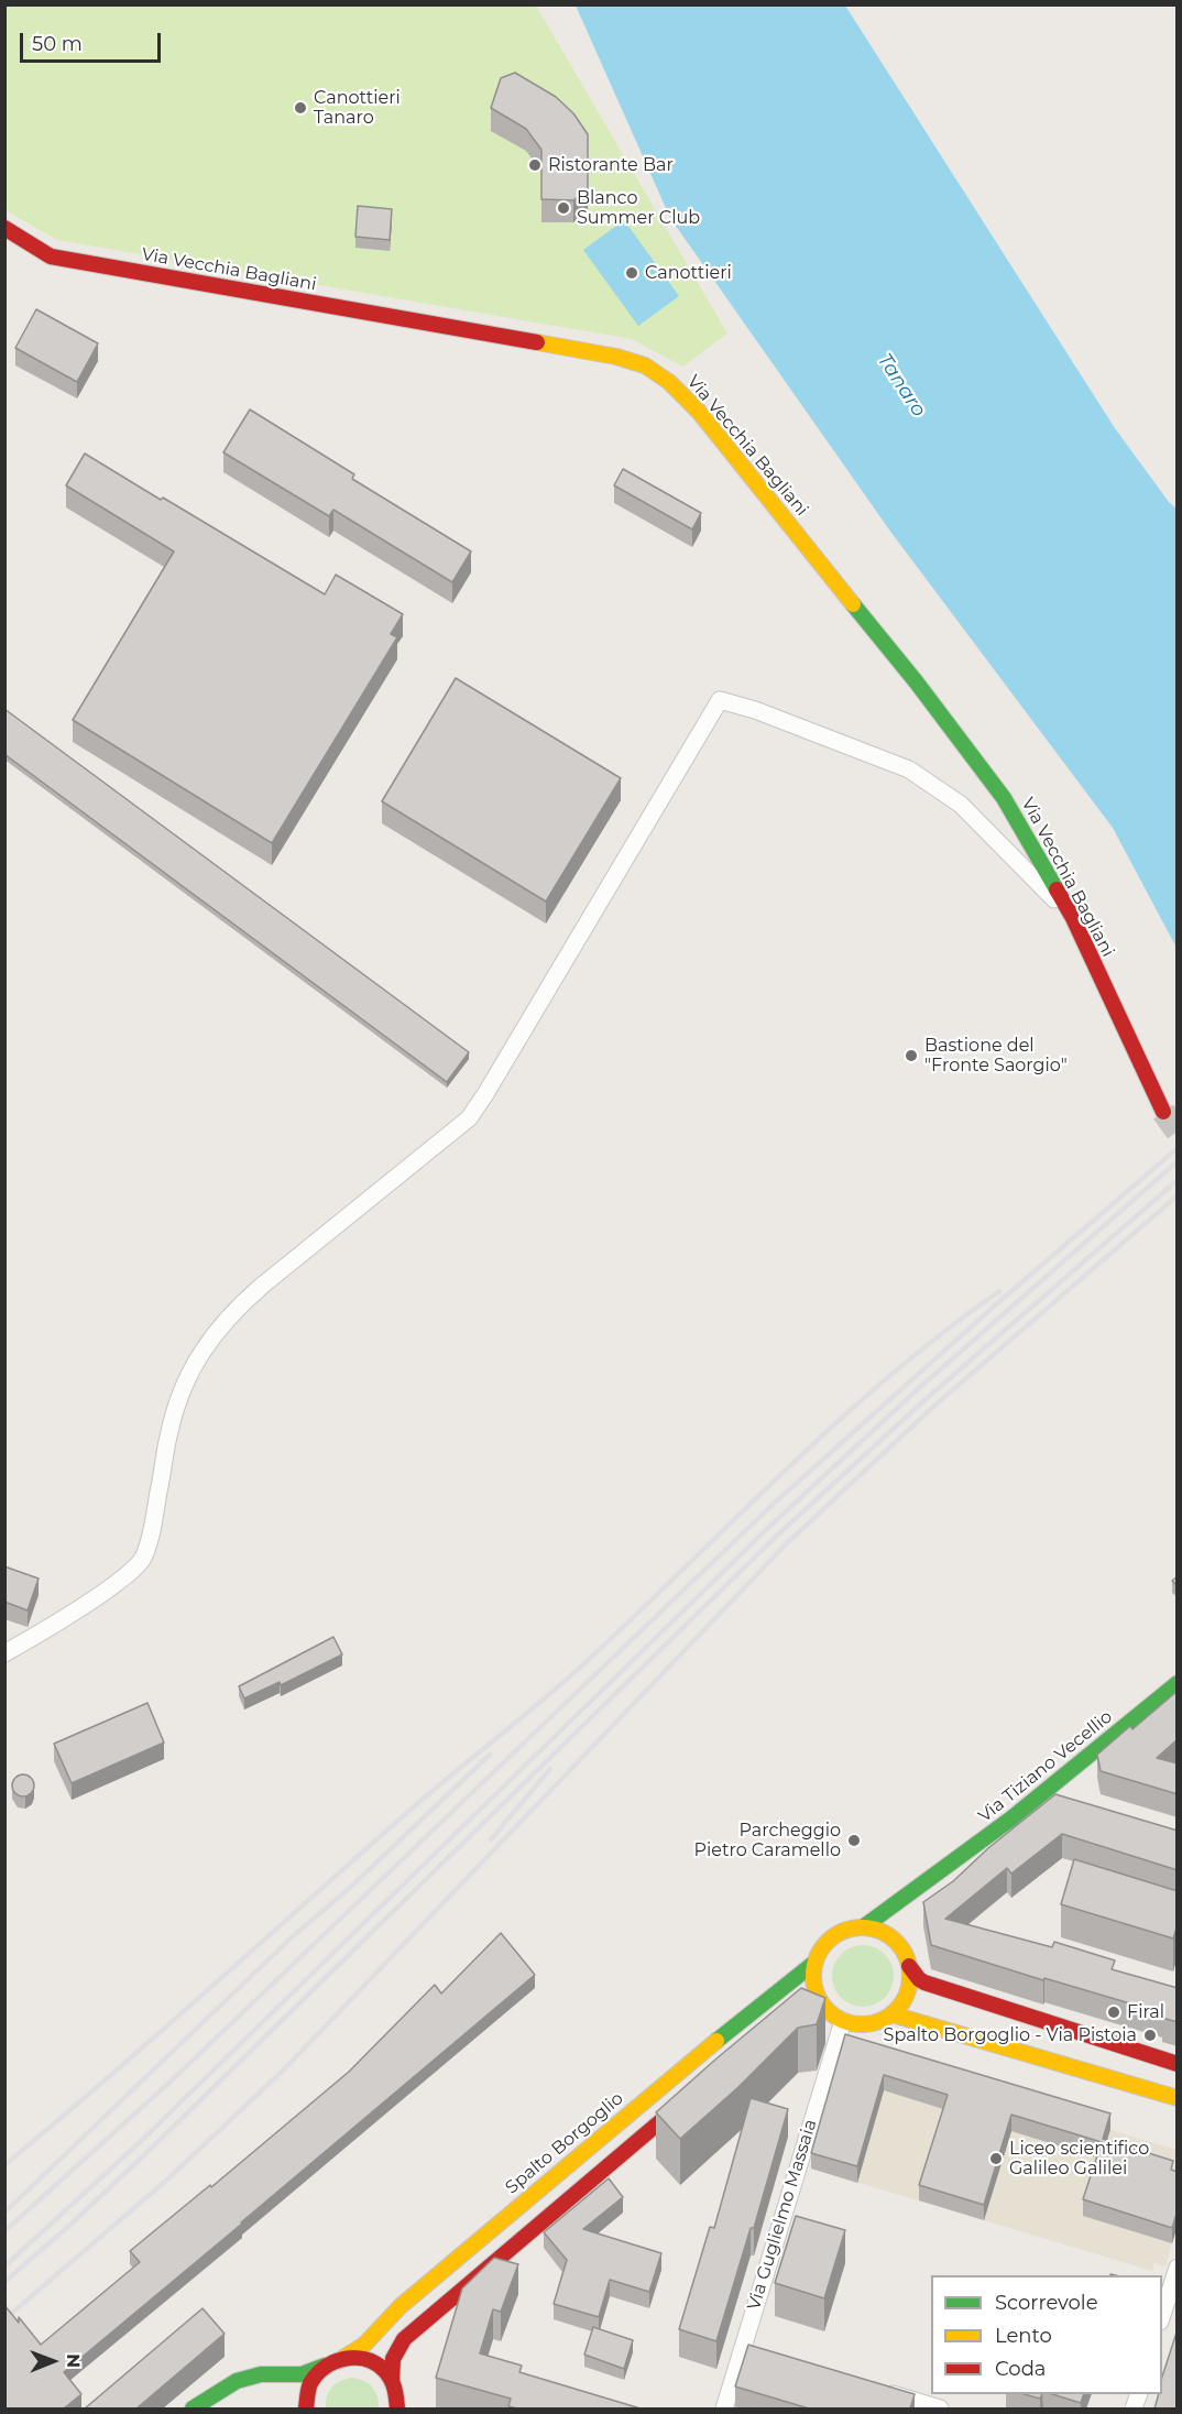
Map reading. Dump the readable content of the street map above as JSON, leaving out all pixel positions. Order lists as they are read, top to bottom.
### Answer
{
  "streets": {
    "main road": ["Via Vecchia Bagliani", "Via Tiziano Vecellio", "Spalto Borgoglio"],
    "street": ["Via Guglielmo Massaia"]
  },
  "crossings": [
    ["Via Tiziano Vecellio", "Spalto Borgoglio"],
    ["Spalto Borgoglio", "Via Guglielmo Massaia"]
  ],
  "water": ["Tanaro"],
  "places": [
    "Canottieri Tanaro",
    "Ristorante Bar",
    "Blanco Summer Club",
    "Canottieri",
    "Bastione del \"Fronte Saorgio\"",
    "Parcheggio Pietro Caramello",
    "Firal",
    "Spalto Borgoglio - Via Pistoia",
    "Liceo scientifico Galileo Galilei"
  ],
  "legend": ["Scorrevole", "Lento", "Coda"],
  "scale_bar": "50 m",
  "north": "right"
}
